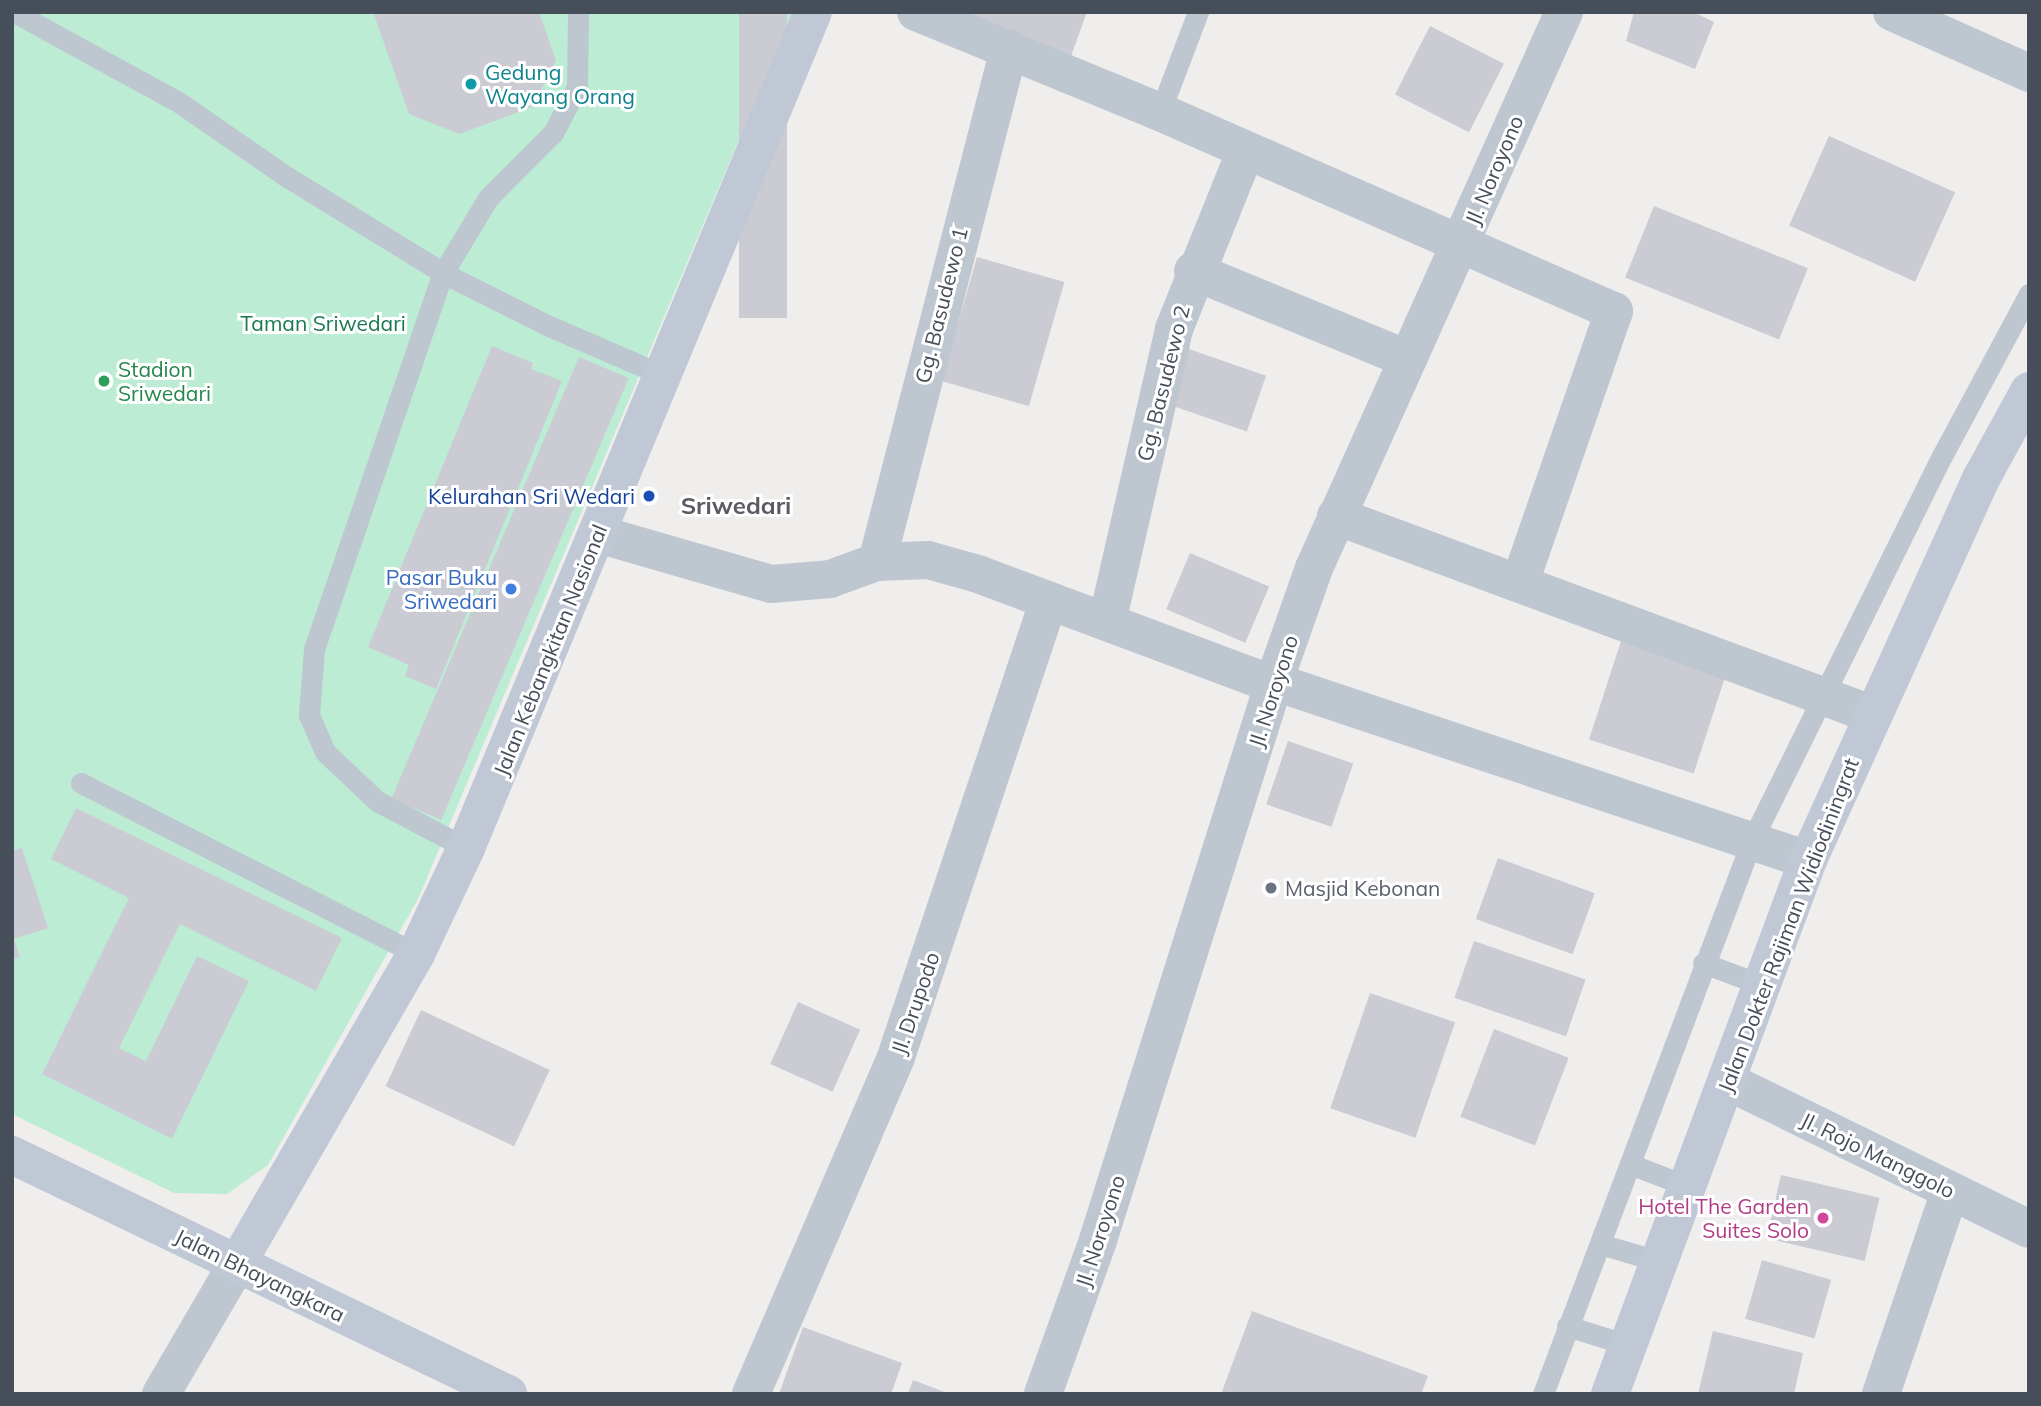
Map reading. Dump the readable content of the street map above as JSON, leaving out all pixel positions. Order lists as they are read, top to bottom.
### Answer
{
  "streets": {
    "main road": ["Jalan Kebangkitan Nasional", "Jalan Dokter Rajiman Widiodiningrat", "Jalan Bhayangkara"],
    "street": [
      "Jl. Noroyono",
      "Gg. Basudewo 1",
      "Gg. Basudewo 2",
      "Jl. Drupodo",
      "Jl. Rojo Manggolo"
    ]
  },
  "crossings": [
    ["Jalan Kebangkitan Nasional", "Jalan Bhayangkara"],
    ["Jalan Dokter Rajiman Widiodiningrat", "Jl. Rojo Manggolo"]
  ],
  "districts": ["Sriwedari"],
  "parks": ["Taman Sriwedari"],
  "places": [
    "Gedung Wayang Orang",
    "Stadion Sriwedari",
    "Kelurahan Sri Wedari",
    "Pasar Buku Sriwedari",
    "Masjid Kebonan",
    "Hotel The Garden Suites Solo"
  ]
}
